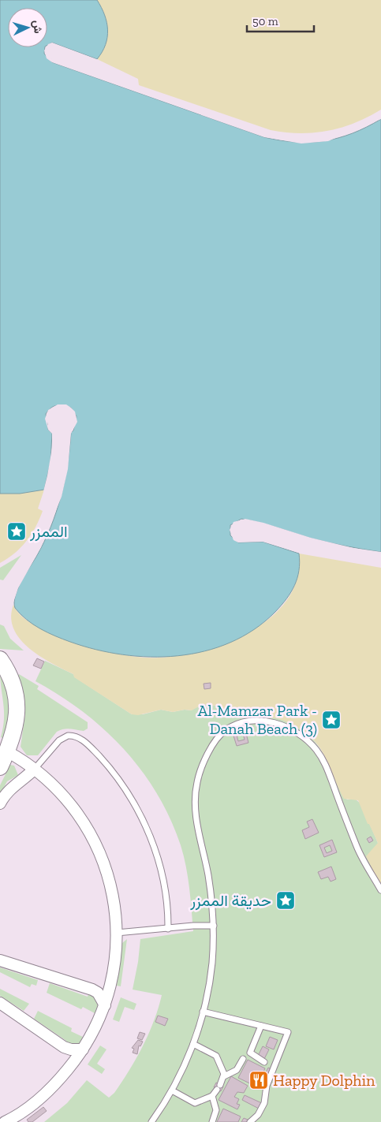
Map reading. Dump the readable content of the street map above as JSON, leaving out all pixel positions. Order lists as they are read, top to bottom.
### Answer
{
  "places": {
    "place": ["الممزر", "Al-Mamzar Park - Danah Beach (3)", "حديقة الممزر"],
    "restaurant": ["Happy Dolphin"]
  },
  "scale_bar": "50 m",
  "north": "right"
}
